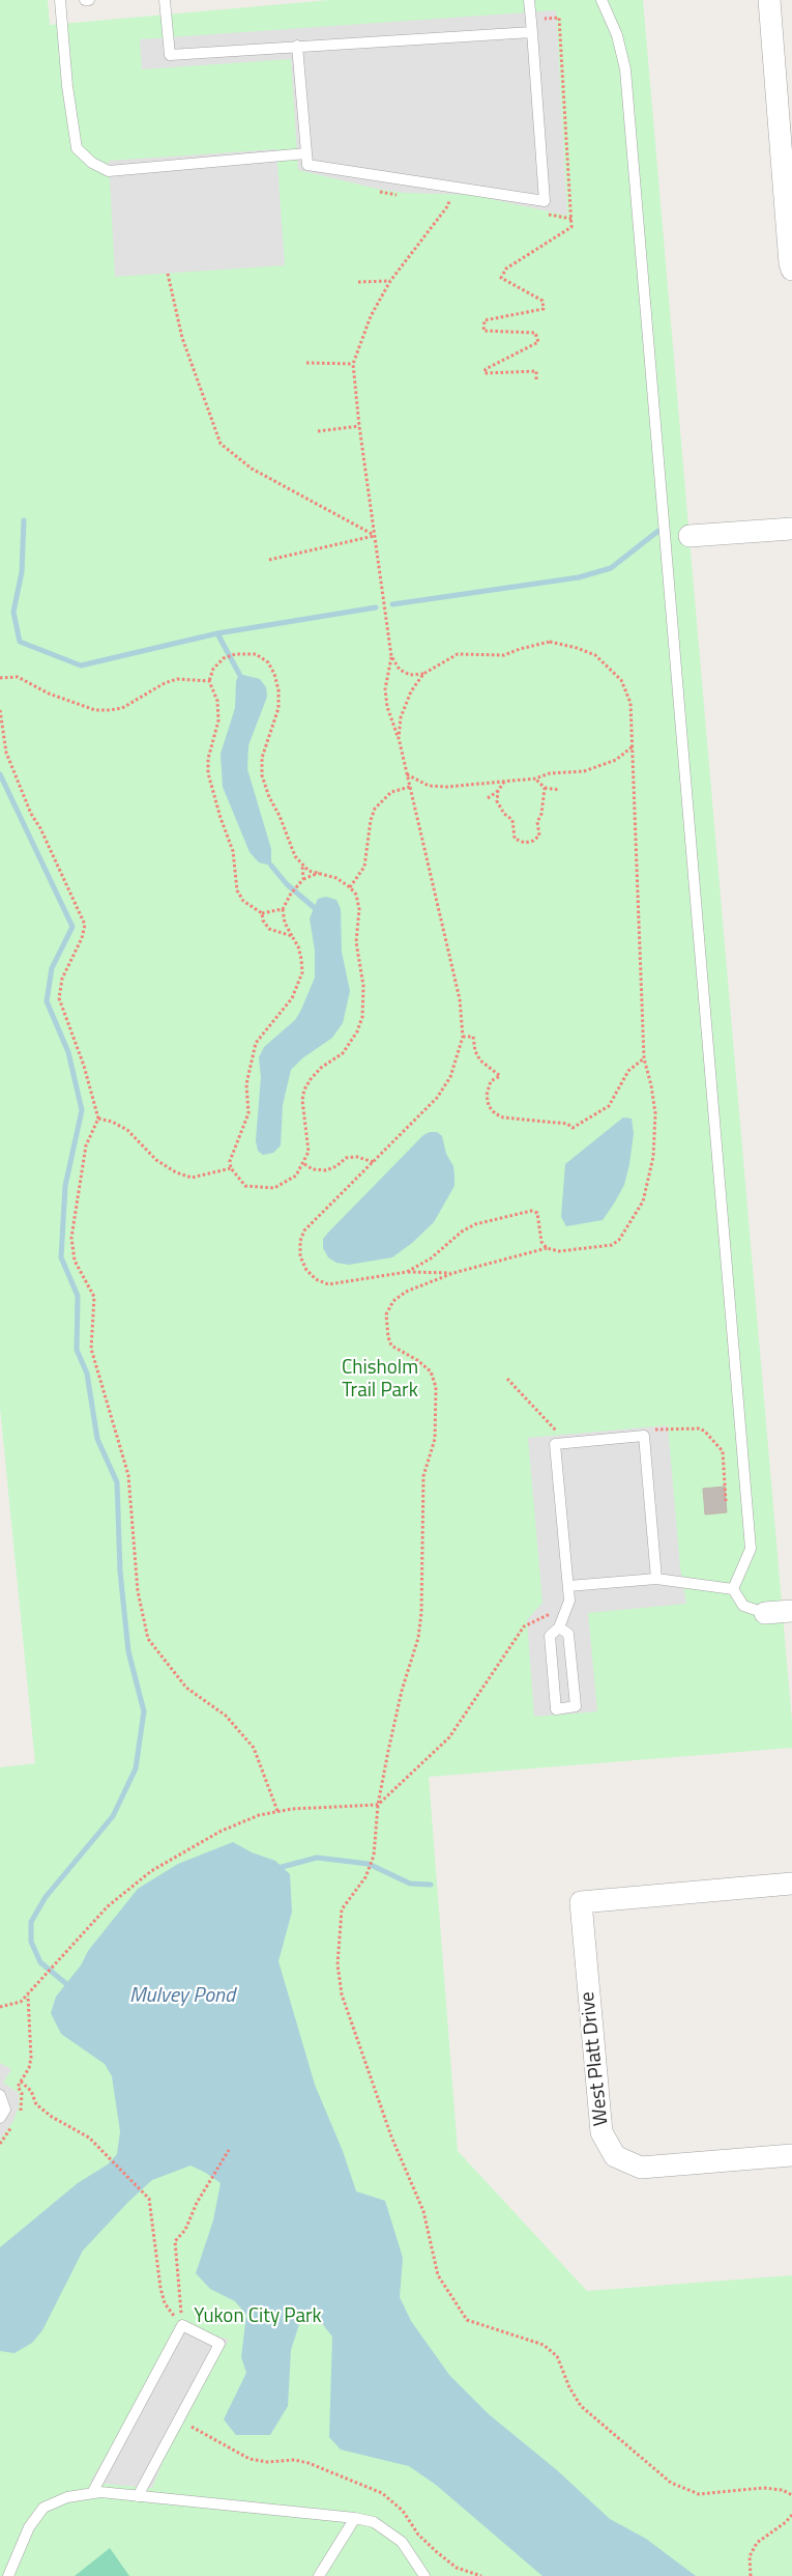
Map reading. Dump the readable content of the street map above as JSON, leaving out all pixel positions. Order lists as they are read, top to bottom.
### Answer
{
  "streets": {
    "street": ["West Platt Drive"]
  },
  "water": ["Mulvey Pond"],
  "parks": ["Chisholm Trail Park", "Yukon City Park"]
}
